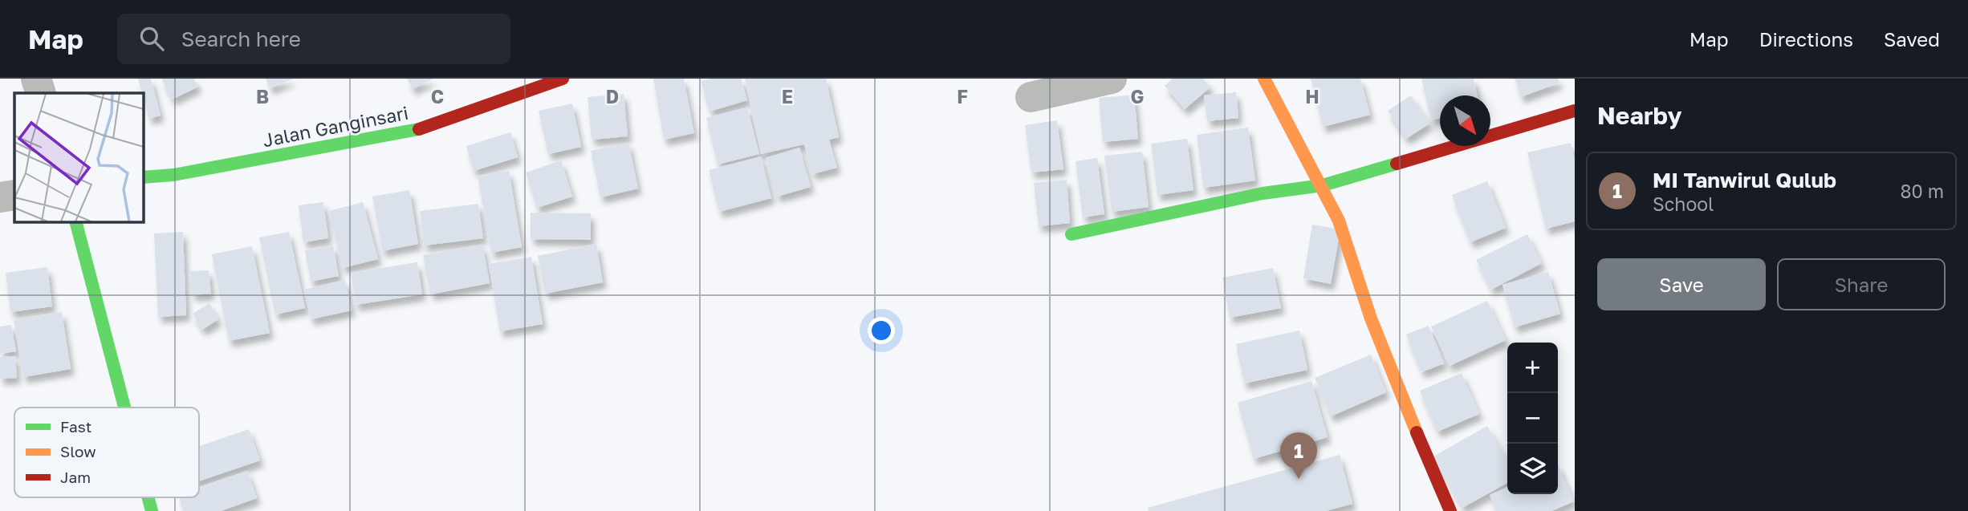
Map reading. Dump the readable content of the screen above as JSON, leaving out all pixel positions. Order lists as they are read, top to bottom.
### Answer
{
  "streets": {
    "street": ["Jalan Ganginsari"]
  },
  "legend": ["Fast", "Slow", "Jam"],
  "north": "bottom right",
  "page": {
    "header": "Map",
    "search": "Search here",
    "nav": ["Map", "Directions", "Saved"],
    "heading": "Nearby",
    "list": [
      {
        "mark": "1",
        "name": "MI Tanwirul Qulub",
        "note": "School",
        "value": "80 m"
      }
    ],
    "buttons": ["Save", "Share"],
    "map_buttons": ["+", "−"],
    "pins": "1"
  },
  "grid": {
    "columns": [
      "B",
      "C",
      "D",
      "E",
      "F",
      "G",
      "H"
    ]
  }
}
